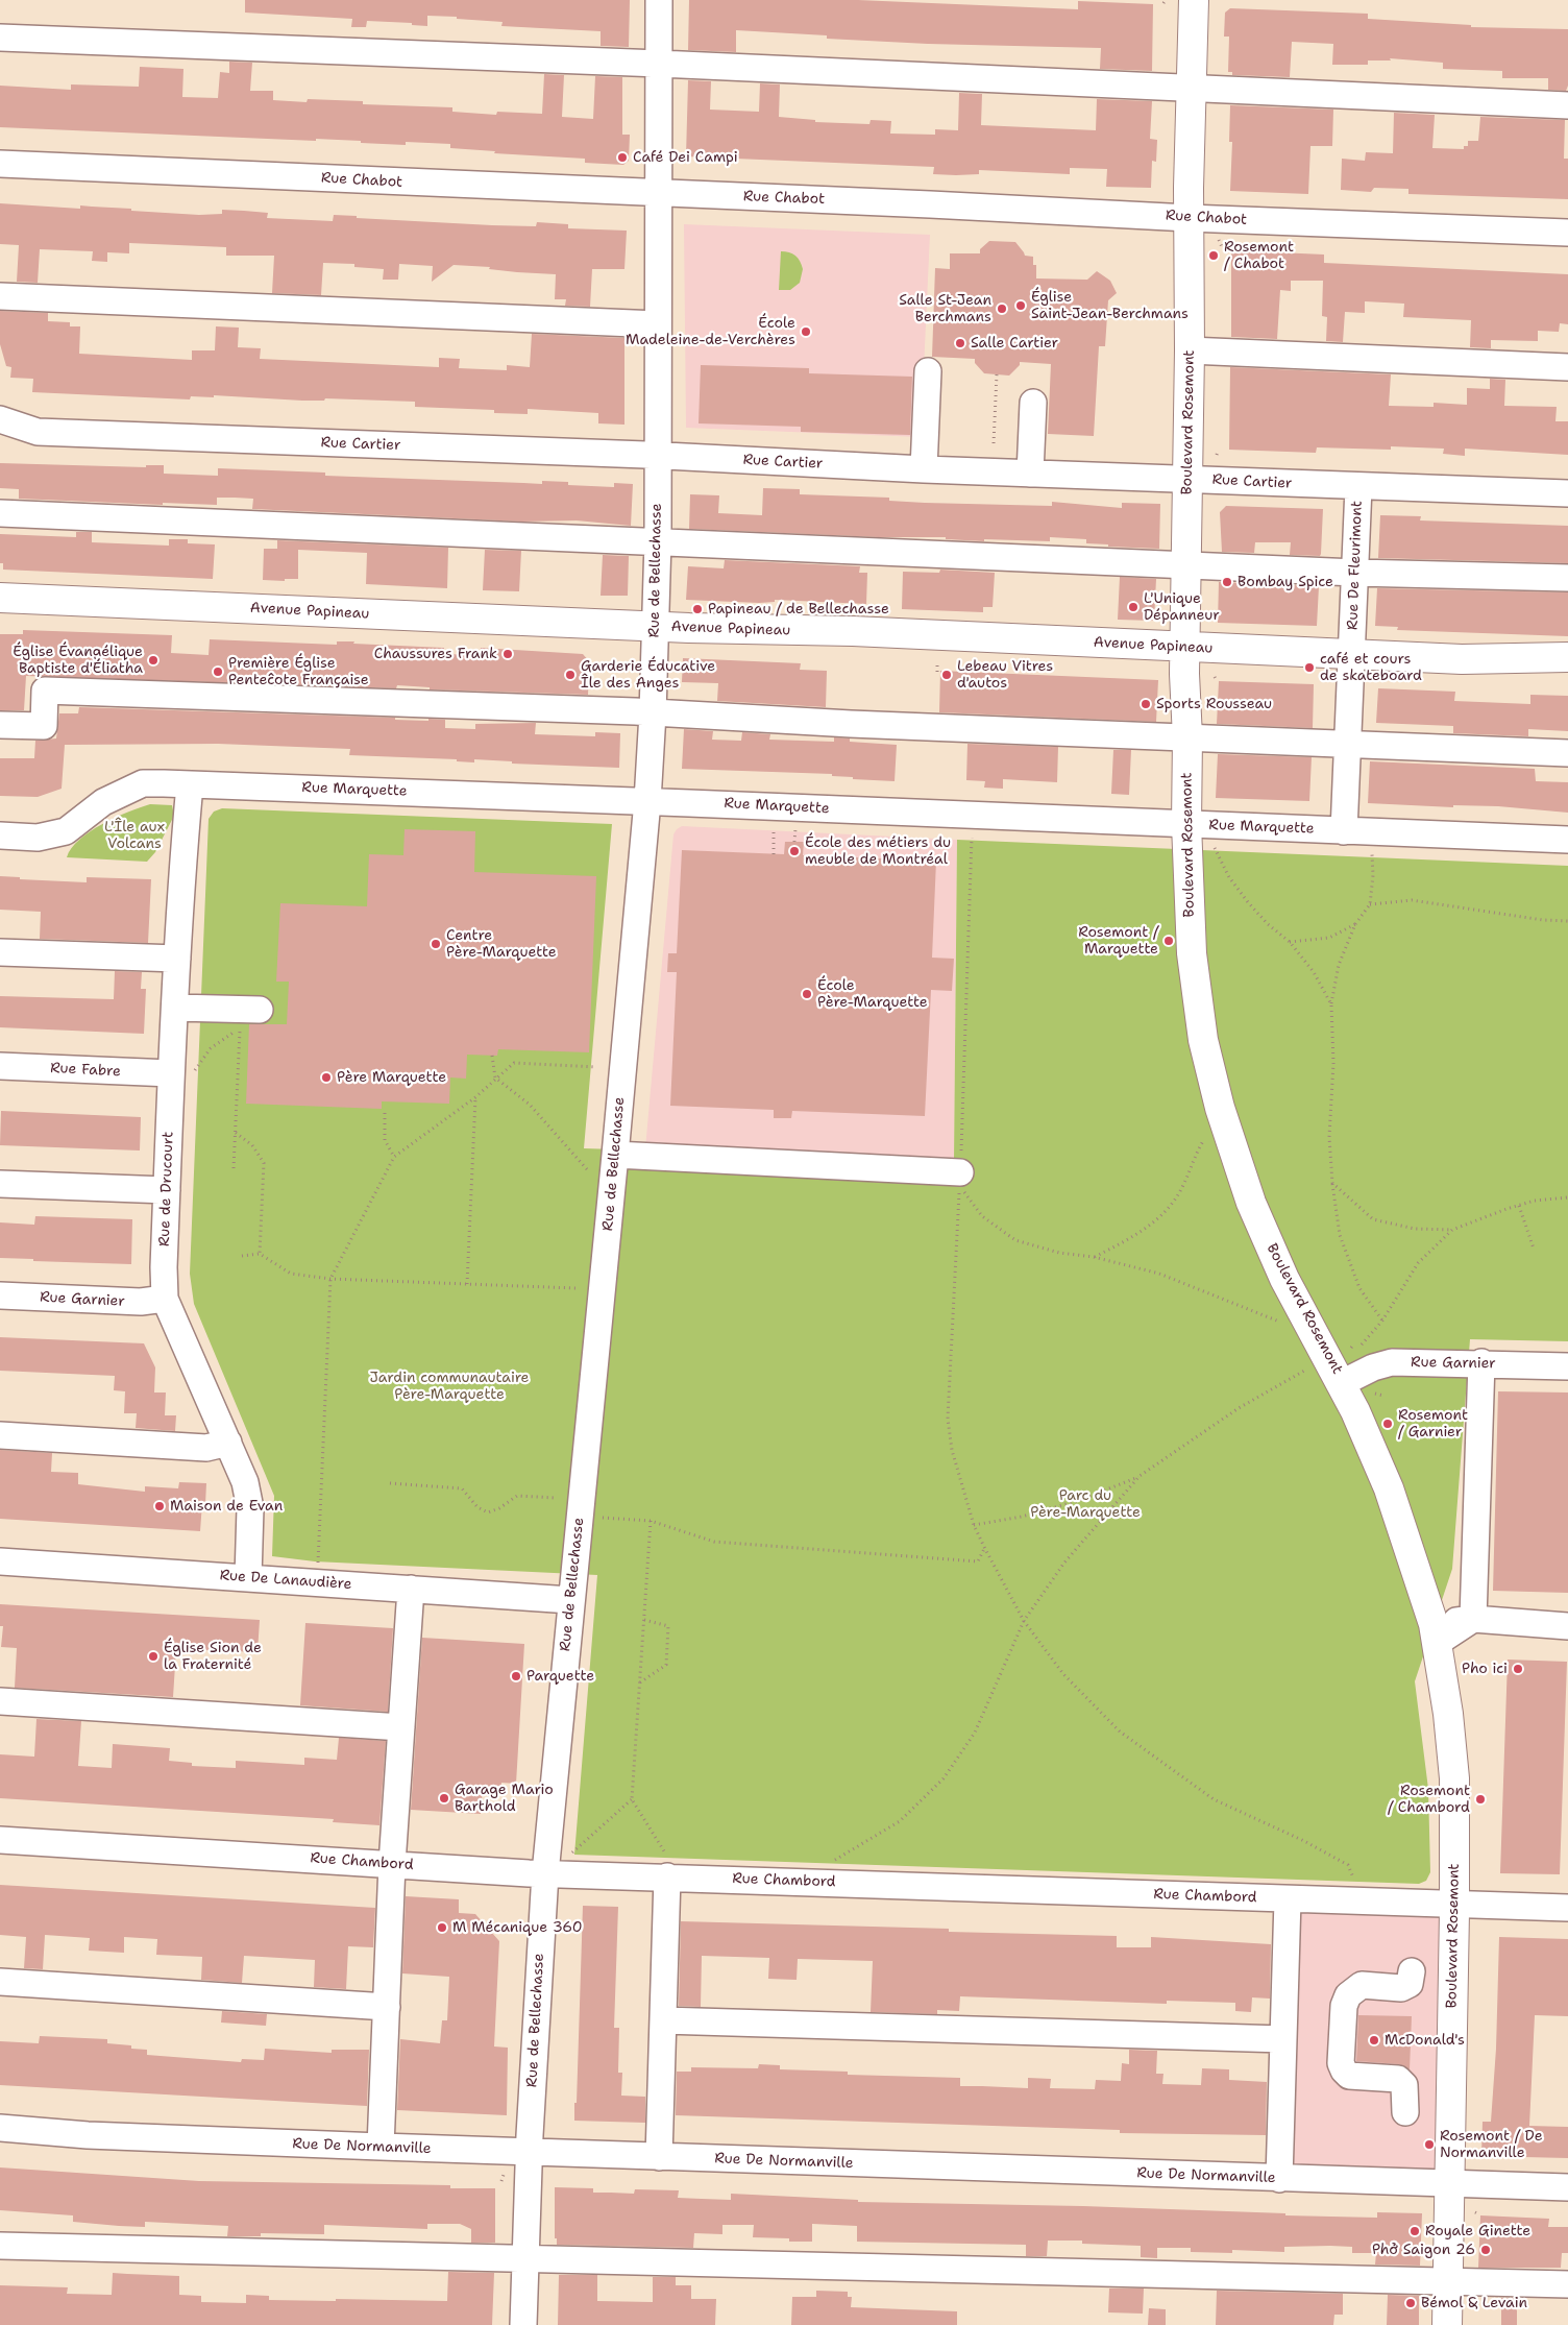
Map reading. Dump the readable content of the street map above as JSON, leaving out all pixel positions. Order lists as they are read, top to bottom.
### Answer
{
  "streets": {
    "main road": ["Boulevard Rosemont", "Avenue Papineau"],
    "street": [
      "Rue Chabot",
      "Rue Cartier",
      "Rue De Fleurimont",
      "Rue de Bellechasse",
      "Rue Marquette",
      "Rue Fabre",
      "Rue de Drucourt",
      "Rue Garnier",
      "Rue De Lanaudière",
      "Rue Chambord",
      "Rue De Normanville"
    ]
  },
  "crossings": [
    ["Rue Chabot", "Boulevard Rosemont"],
    ["Rue Chabot", "Rue de Bellechasse"],
    ["Boulevard Rosemont", "Rue Cartier"],
    ["Boulevard Rosemont", "Avenue Papineau"],
    ["Boulevard Rosemont", "Rue Marquette"],
    ["Boulevard Rosemont", "Rue Garnier"],
    ["Boulevard Rosemont", "Rue Chambord"],
    ["Boulevard Rosemont", "Rue De Normanville"],
    ["Rue Cartier", "Rue De Fleurimont"],
    ["Rue Cartier", "Rue de Bellechasse"],
    ["Rue De Fleurimont", "Avenue Papineau"],
    ["Rue De Fleurimont", "Rue Marquette"],
    ["Rue de Bellechasse", "Avenue Papineau"],
    ["Rue de Bellechasse", "Rue Marquette"],
    ["Rue de Bellechasse", "Rue De Lanaudière"],
    ["Rue de Bellechasse", "Rue Chambord"],
    ["Rue de Bellechasse", "Rue De Normanville"],
    ["Rue Marquette", "Rue de Drucourt"],
    ["Rue Fabre", "Rue de Drucourt"],
    ["Rue de Drucourt", "Rue Garnier"],
    ["Rue de Drucourt", "Rue De Lanaudière"]
  ],
  "parks": ["L'Île aux Volcans", "Jardin communautaire Père-Marquette", "Parc du Père-Marquette"],
  "places": [
    "Café Dei Campi",
    "Rosemont / Chabot",
    "Église Saint-Jean-Berchmans",
    "Salle St-Jean Berchmans",
    "École Madeleine-de-Verchères",
    "Salle Cartier",
    "Bombay Spice",
    "L'Unique Dépanneur",
    "Papineau / de Bellechasse",
    "Chaussures Frank",
    "Église Évangélique Baptiste d'Éliatha",
    "café et cours de skateboard",
    "Première Église Penteĉote Française",
    "Garderie Éducative Île des Anges",
    "Lebeau Vitres d'autos",
    "Sports Rousseau",
    "École des métiers du meuble de Montréal",
    "Rosemont / Marquette",
    "Centre Père-Marquette",
    "École Père-Marquette",
    "Père Marquette",
    "Rosemont / Garnier",
    "Maison de Evan",
    "Église Sion de la Fraternité",
    "Pho ici",
    "Parquette",
    "Garage Mario Barthold",
    "Rosemont / Chambord",
    "M Mécanique 360",
    "McDonald's",
    "Rosemont / De Normanville",
    "Royale Ginette",
    "Phở Saigon 26",
    "Bémol & Levain"
  ]
}
